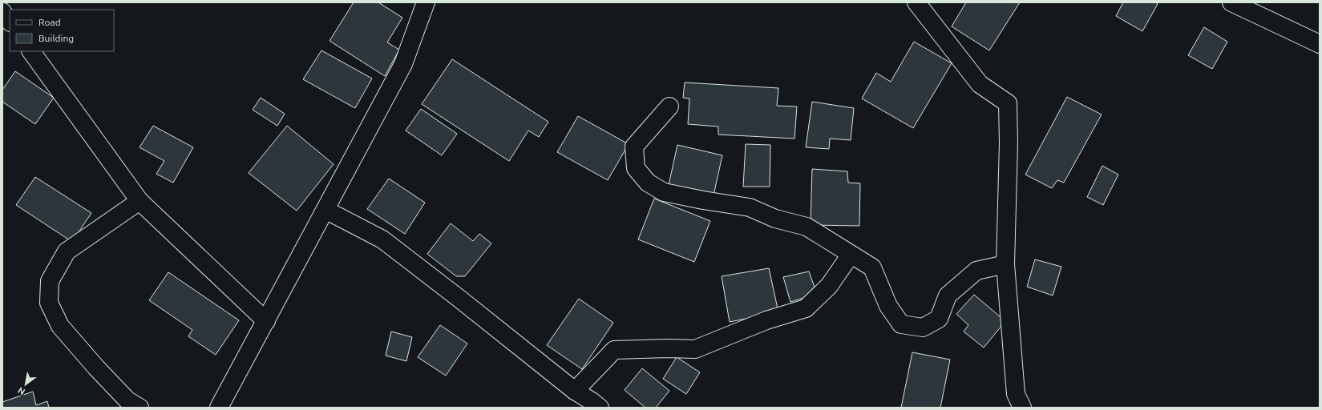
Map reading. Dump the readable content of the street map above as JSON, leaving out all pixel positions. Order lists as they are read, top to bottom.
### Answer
{
  "legend": ["Road", "Building"],
  "north": "bottom left"
}
